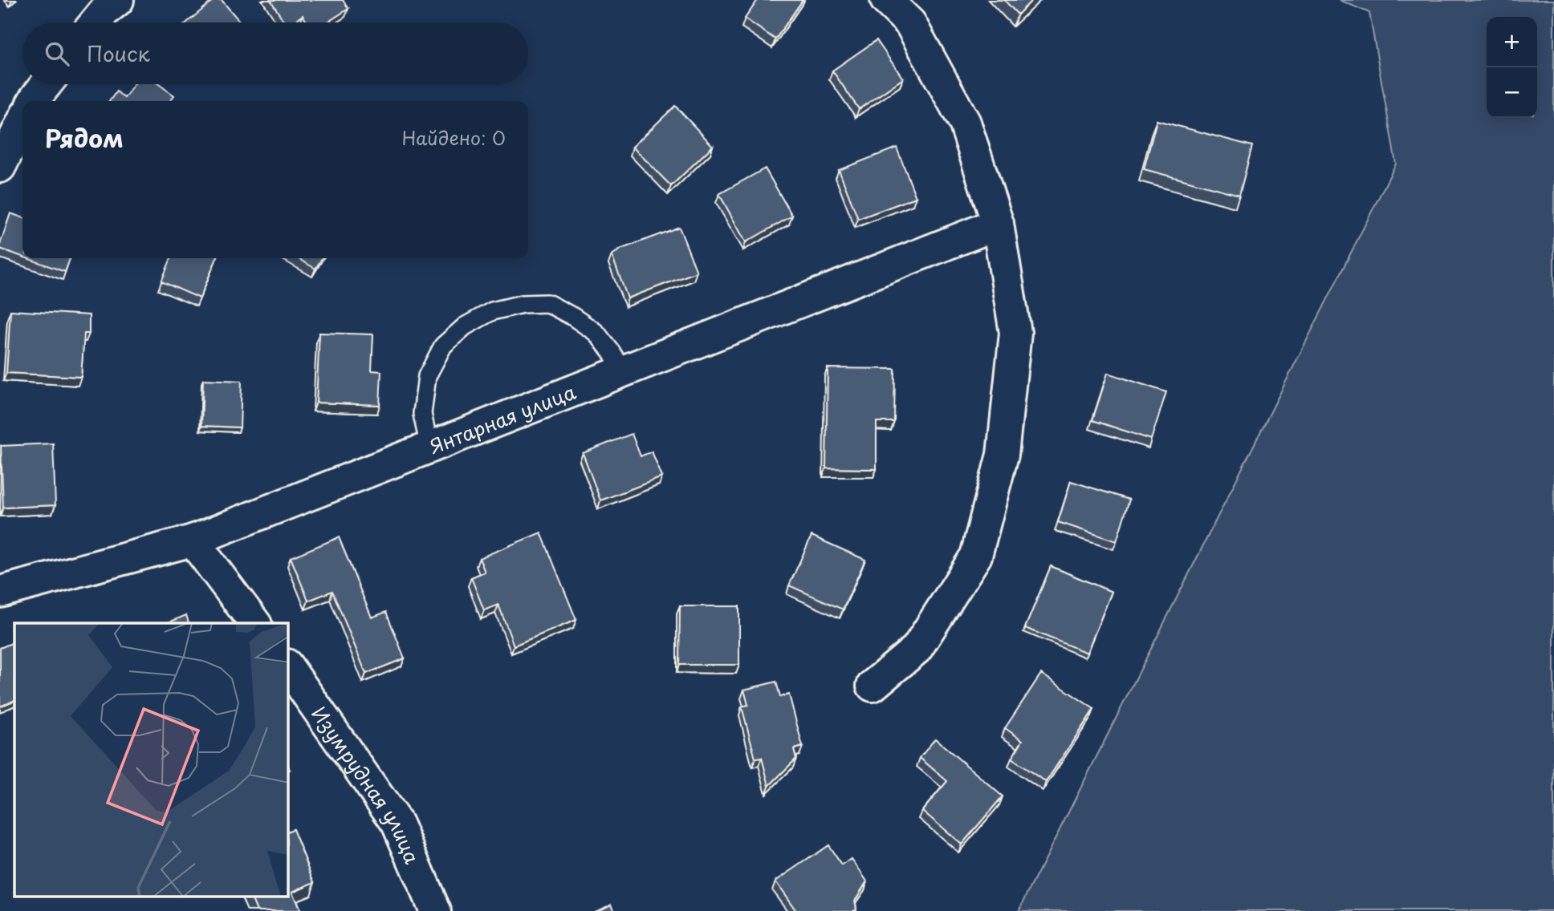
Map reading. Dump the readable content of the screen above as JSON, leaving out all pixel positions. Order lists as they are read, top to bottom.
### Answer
{
  "streets": {
    "street": ["Янтарная улица", "Изумрудная улица"]
  },
  "page": {
    "map_buttons": ["+", "−"],
    "search": "Поиск",
    "heading": ["Рядом", "Найдено: 0"]
  }
}
